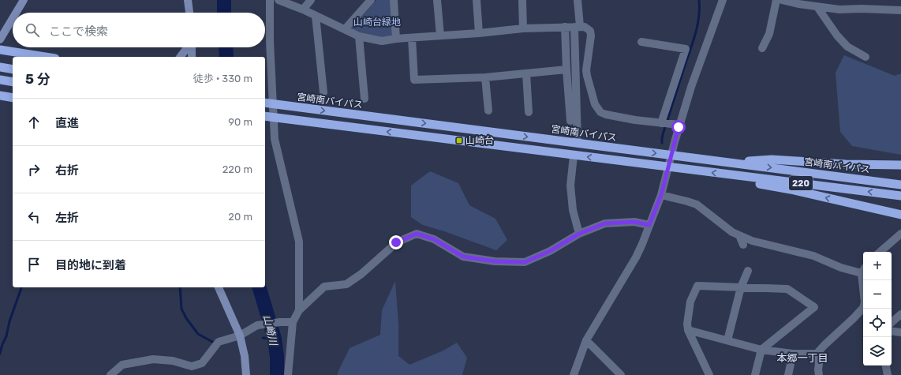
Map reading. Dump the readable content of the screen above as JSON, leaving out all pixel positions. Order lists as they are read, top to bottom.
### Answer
{
  "streets": {
    "highway": ["宮崎南バイパス", "220"]
  },
  "districts": ["本郷一丁目"],
  "water": ["山崎川"],
  "parks": ["山崎台緑地"],
  "places": {
    "transit": ["山崎台"]
  },
  "page": {
    "search": "ここで検索",
    "heading": ["5 分", "徒歩 · 330 m"],
    "list": [
      ["直進", "90 m"],
      ["右折", "220 m"],
      ["左折", "20 m"],
      "目的地に到着"
    ],
    "map_buttons": ["+", "−"]
  }
}
